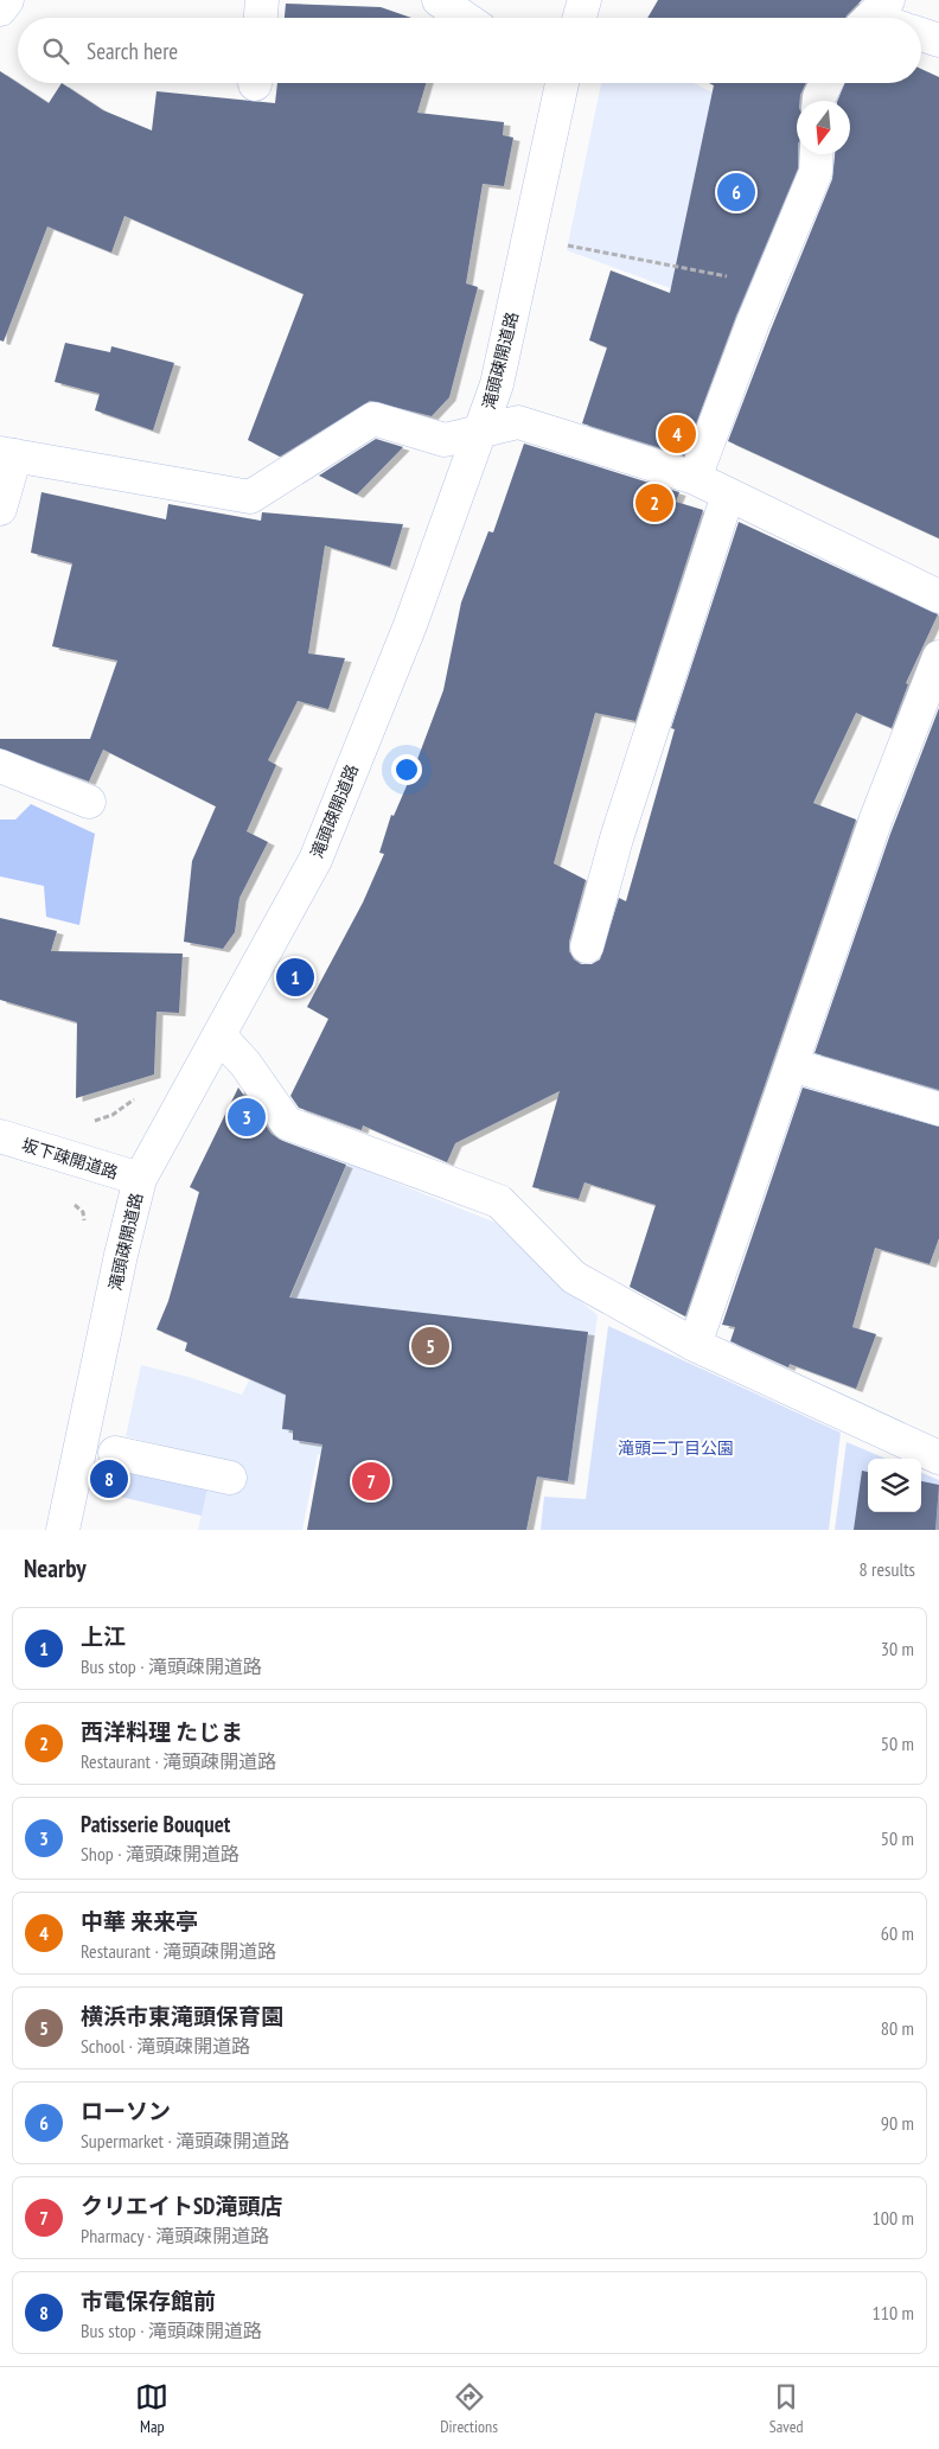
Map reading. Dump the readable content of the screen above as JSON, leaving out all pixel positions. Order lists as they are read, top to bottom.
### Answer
{
  "streets": {
    "street": ["滝頭疎開道路", "坂下疎開道路"]
  },
  "crossings": [
    ["滝頭疎開道路", "坂下疎開道路"]
  ],
  "parks": ["滝頭二丁目公園"],
  "north": "bottom",
  "page": {
    "search": "Search here",
    "pins": [
      "6",
      "4",
      "2",
      "1",
      "3",
      "5",
      "8",
      "7"
    ],
    "heading": ["Nearby", "8 results"],
    "list": [
      {
        "mark": "1",
        "name": "上江",
        "note": "Bus stop · 滝頭疎開道路",
        "value": "30 m"
      },
      {
        "mark": "2",
        "name": "西洋料理 たじま",
        "note": "Restaurant · 滝頭疎開道路",
        "value": "50 m"
      },
      {
        "mark": "3",
        "name": "Patisserie Bouquet",
        "note": "Shop · 滝頭疎開道路",
        "value": "50 m"
      },
      {
        "mark": "4",
        "name": "中華 来来亭",
        "note": "Restaurant · 滝頭疎開道路",
        "value": "60 m"
      },
      {
        "mark": "5",
        "name": "横浜市東滝頭保育園",
        "note": "School · 滝頭疎開道路",
        "value": "80 m"
      },
      {
        "mark": "6",
        "name": "ローソン",
        "note": "Supermarket · 滝頭疎開道路",
        "value": "90 m"
      },
      {
        "mark": "7",
        "name": "クリエイトSD滝頭店",
        "note": "Pharmacy · 滝頭疎開道路",
        "value": "100 m"
      },
      {
        "mark": "8",
        "name": "市電保存館前",
        "note": "Bus stop · 滝頭疎開道路",
        "value": "110 m"
      }
    ],
    "nav": ["Map", "Directions", "Saved"]
  }
}
